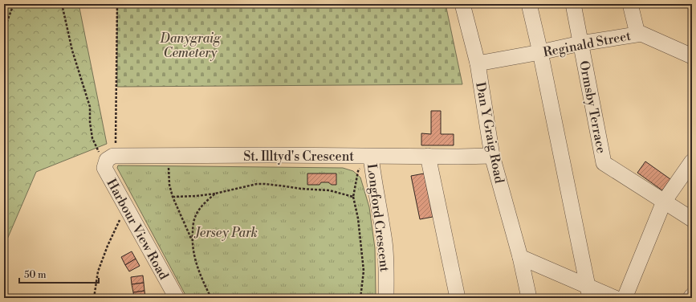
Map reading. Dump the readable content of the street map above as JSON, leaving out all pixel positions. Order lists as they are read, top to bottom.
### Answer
{
  "streets": {
    "street": [
      "Reginald Street",
      "Ormsby Terrace",
      "Dan Y Graig Road",
      "St. Illtyd's Crescent",
      "Longford Crescent",
      "Harbour View Road"
    ]
  },
  "crossings": [
    ["Reginald Street", "Ormsby Terrace"],
    ["Reginald Street", "Dan Y Graig Road"],
    ["Dan Y Graig Road", "St. Illtyd's Crescent"],
    ["St. Illtyd's Crescent", "Longford Crescent"],
    ["St. Illtyd's Crescent", "Harbour View Road"]
  ],
  "parks": ["Danygraig Cemetery", "Jersey Park"],
  "scale_bar": "50 m"
}
